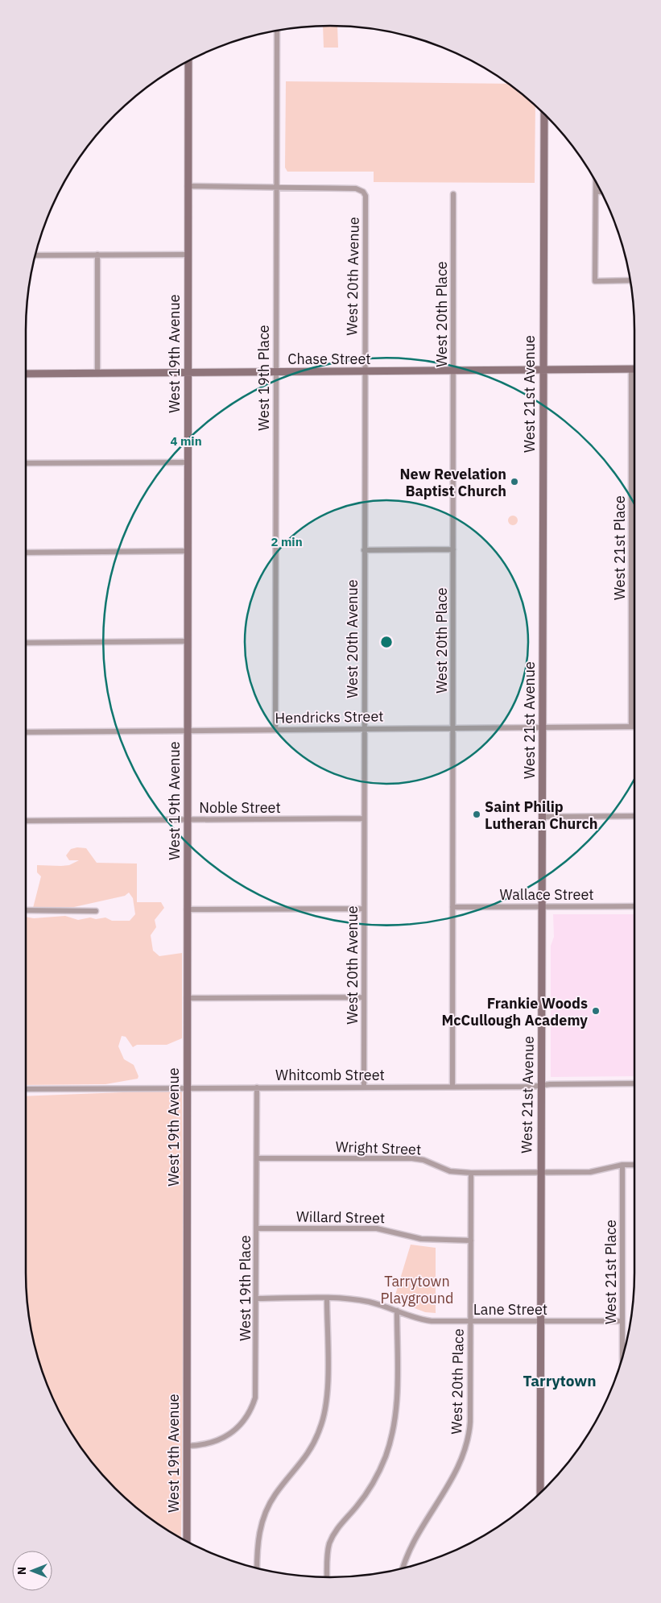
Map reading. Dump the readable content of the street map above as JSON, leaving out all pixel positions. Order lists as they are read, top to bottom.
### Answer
{
  "streets": {
    "street": [
      "West 20th Avenue",
      "West 20th Place",
      "West 19th Avenue",
      "Chase Street",
      "West 19th Place",
      "West 21st Avenue",
      "West 21st Place",
      "Hendricks Street",
      "Noble Street",
      "Wallace Street",
      "Whitcomb Street",
      "Wright Street",
      "Willard Street",
      "Lane Street"
    ]
  },
  "crossings": [
    ["West 20th Avenue", "Chase Street"],
    ["West 20th Avenue", "West 19th Place"],
    ["West 20th Avenue", "Hendricks Street"],
    ["West 20th Avenue", "Noble Street"],
    ["West 20th Avenue", "Whitcomb Street"],
    ["West 20th Place", "Chase Street"],
    ["West 20th Place", "Hendricks Street"],
    ["West 20th Place", "Wallace Street"],
    ["West 20th Place", "Whitcomb Street"],
    ["West 20th Place", "Wright Street"],
    ["West 20th Place", "Willard Street"],
    ["West 20th Place", "Lane Street"],
    ["West 19th Avenue", "Chase Street"],
    ["West 19th Avenue", "West 19th Place"],
    ["West 19th Avenue", "Hendricks Street"],
    ["West 19th Avenue", "Noble Street"],
    ["West 19th Avenue", "Whitcomb Street"],
    ["Chase Street", "West 19th Place"],
    ["Chase Street", "West 21st Avenue"],
    ["Chase Street", "West 21st Place"],
    ["West 19th Place", "Hendricks Street"],
    ["West 19th Place", "Whitcomb Street"],
    ["West 19th Place", "Wright Street"],
    ["West 19th Place", "Willard Street"],
    ["West 19th Place", "Lane Street"],
    ["West 21st Avenue", "Hendricks Street"],
    ["West 21st Avenue", "Wallace Street"],
    ["West 21st Avenue", "Whitcomb Street"],
    ["West 21st Avenue", "Wright Street"],
    ["West 21st Avenue", "Lane Street"],
    ["West 21st Place", "Hendricks Street"],
    ["West 21st Place", "Wright Street"],
    ["West 21st Place", "Lane Street"]
  ],
  "districts": ["Tarrytown"],
  "parks": ["Tarrytown Playground"],
  "places": ["New Revelation Baptist Church", "Saint Philip Lutheran Church", "Frankie Woods McCullough Academy"],
  "north": "left",
  "rings": ["4 min", "2 min"]
}
